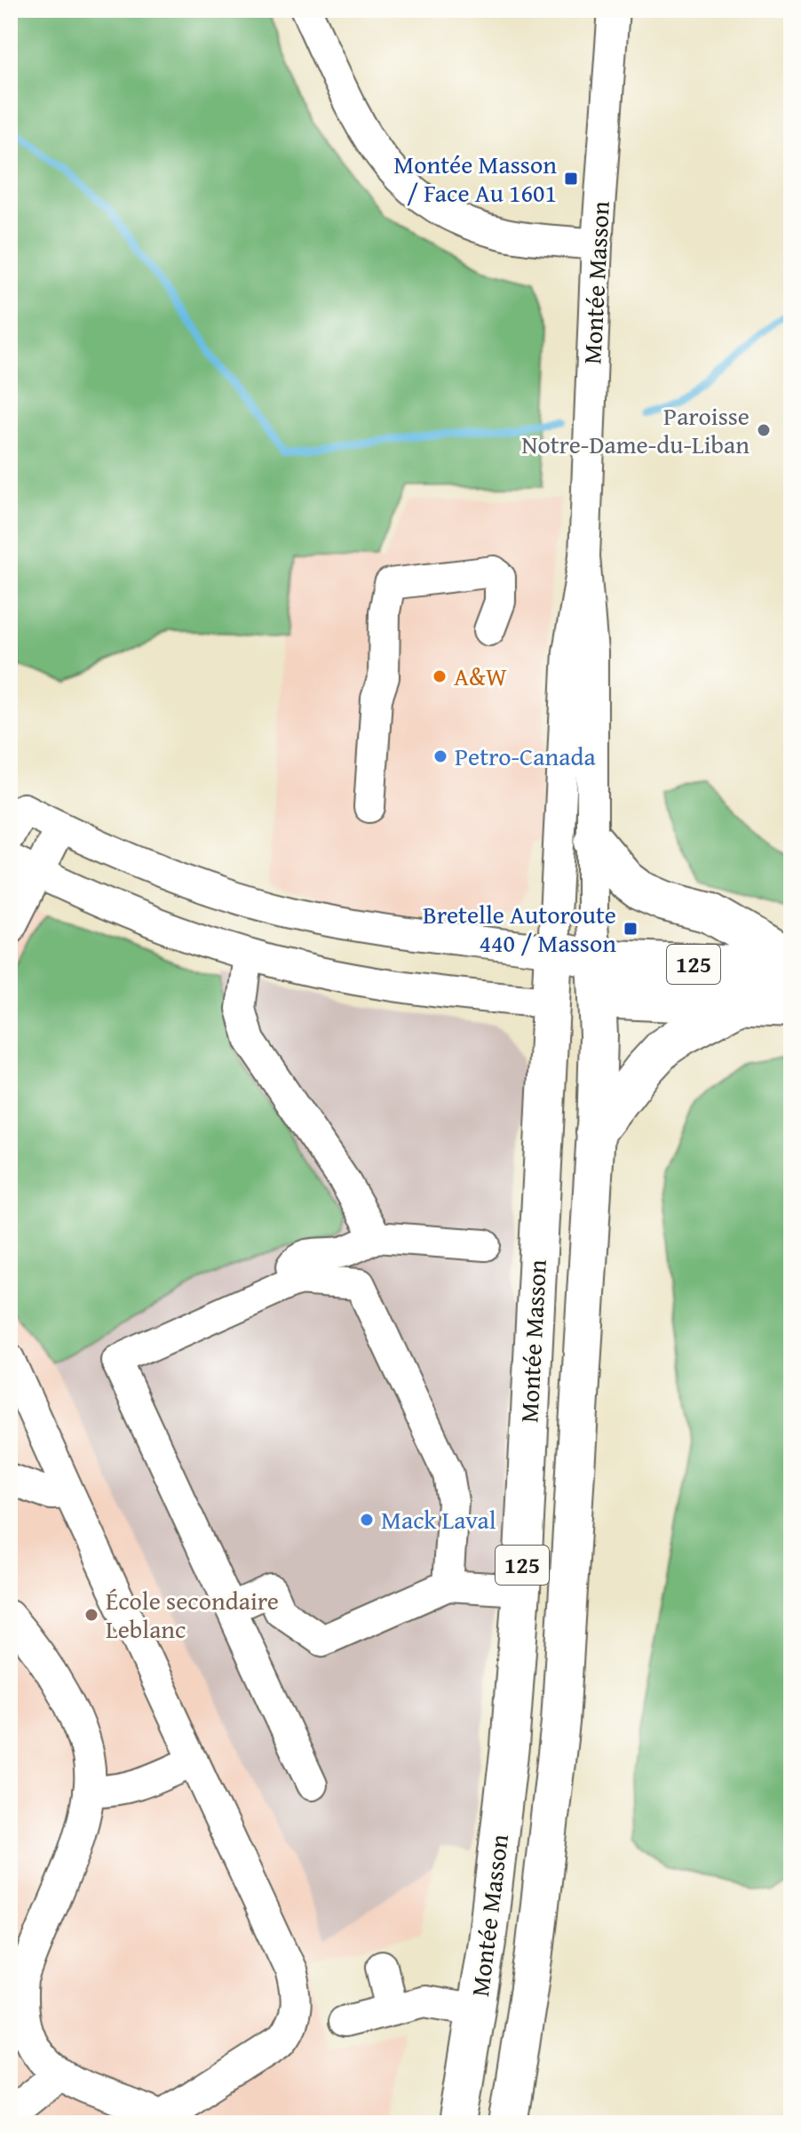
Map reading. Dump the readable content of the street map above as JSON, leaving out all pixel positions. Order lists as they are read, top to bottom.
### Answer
{
  "streets": {
    "highway": ["125"],
    "main road": ["Montée Masson"]
  },
  "crossings": [
    ["Montée Masson", "125"]
  ],
  "places": {
    "transit": ["Montée Masson / Face Au 1601", "Bretelle Autoroute 440 / Masson"],
    "other": [
      "Paroisse Notre-Dame-du-Liban",
      "A&W",
      "Petro-Canada",
      "Mack Laval",
      "École secondaire Leblanc"
    ]
  }
}
